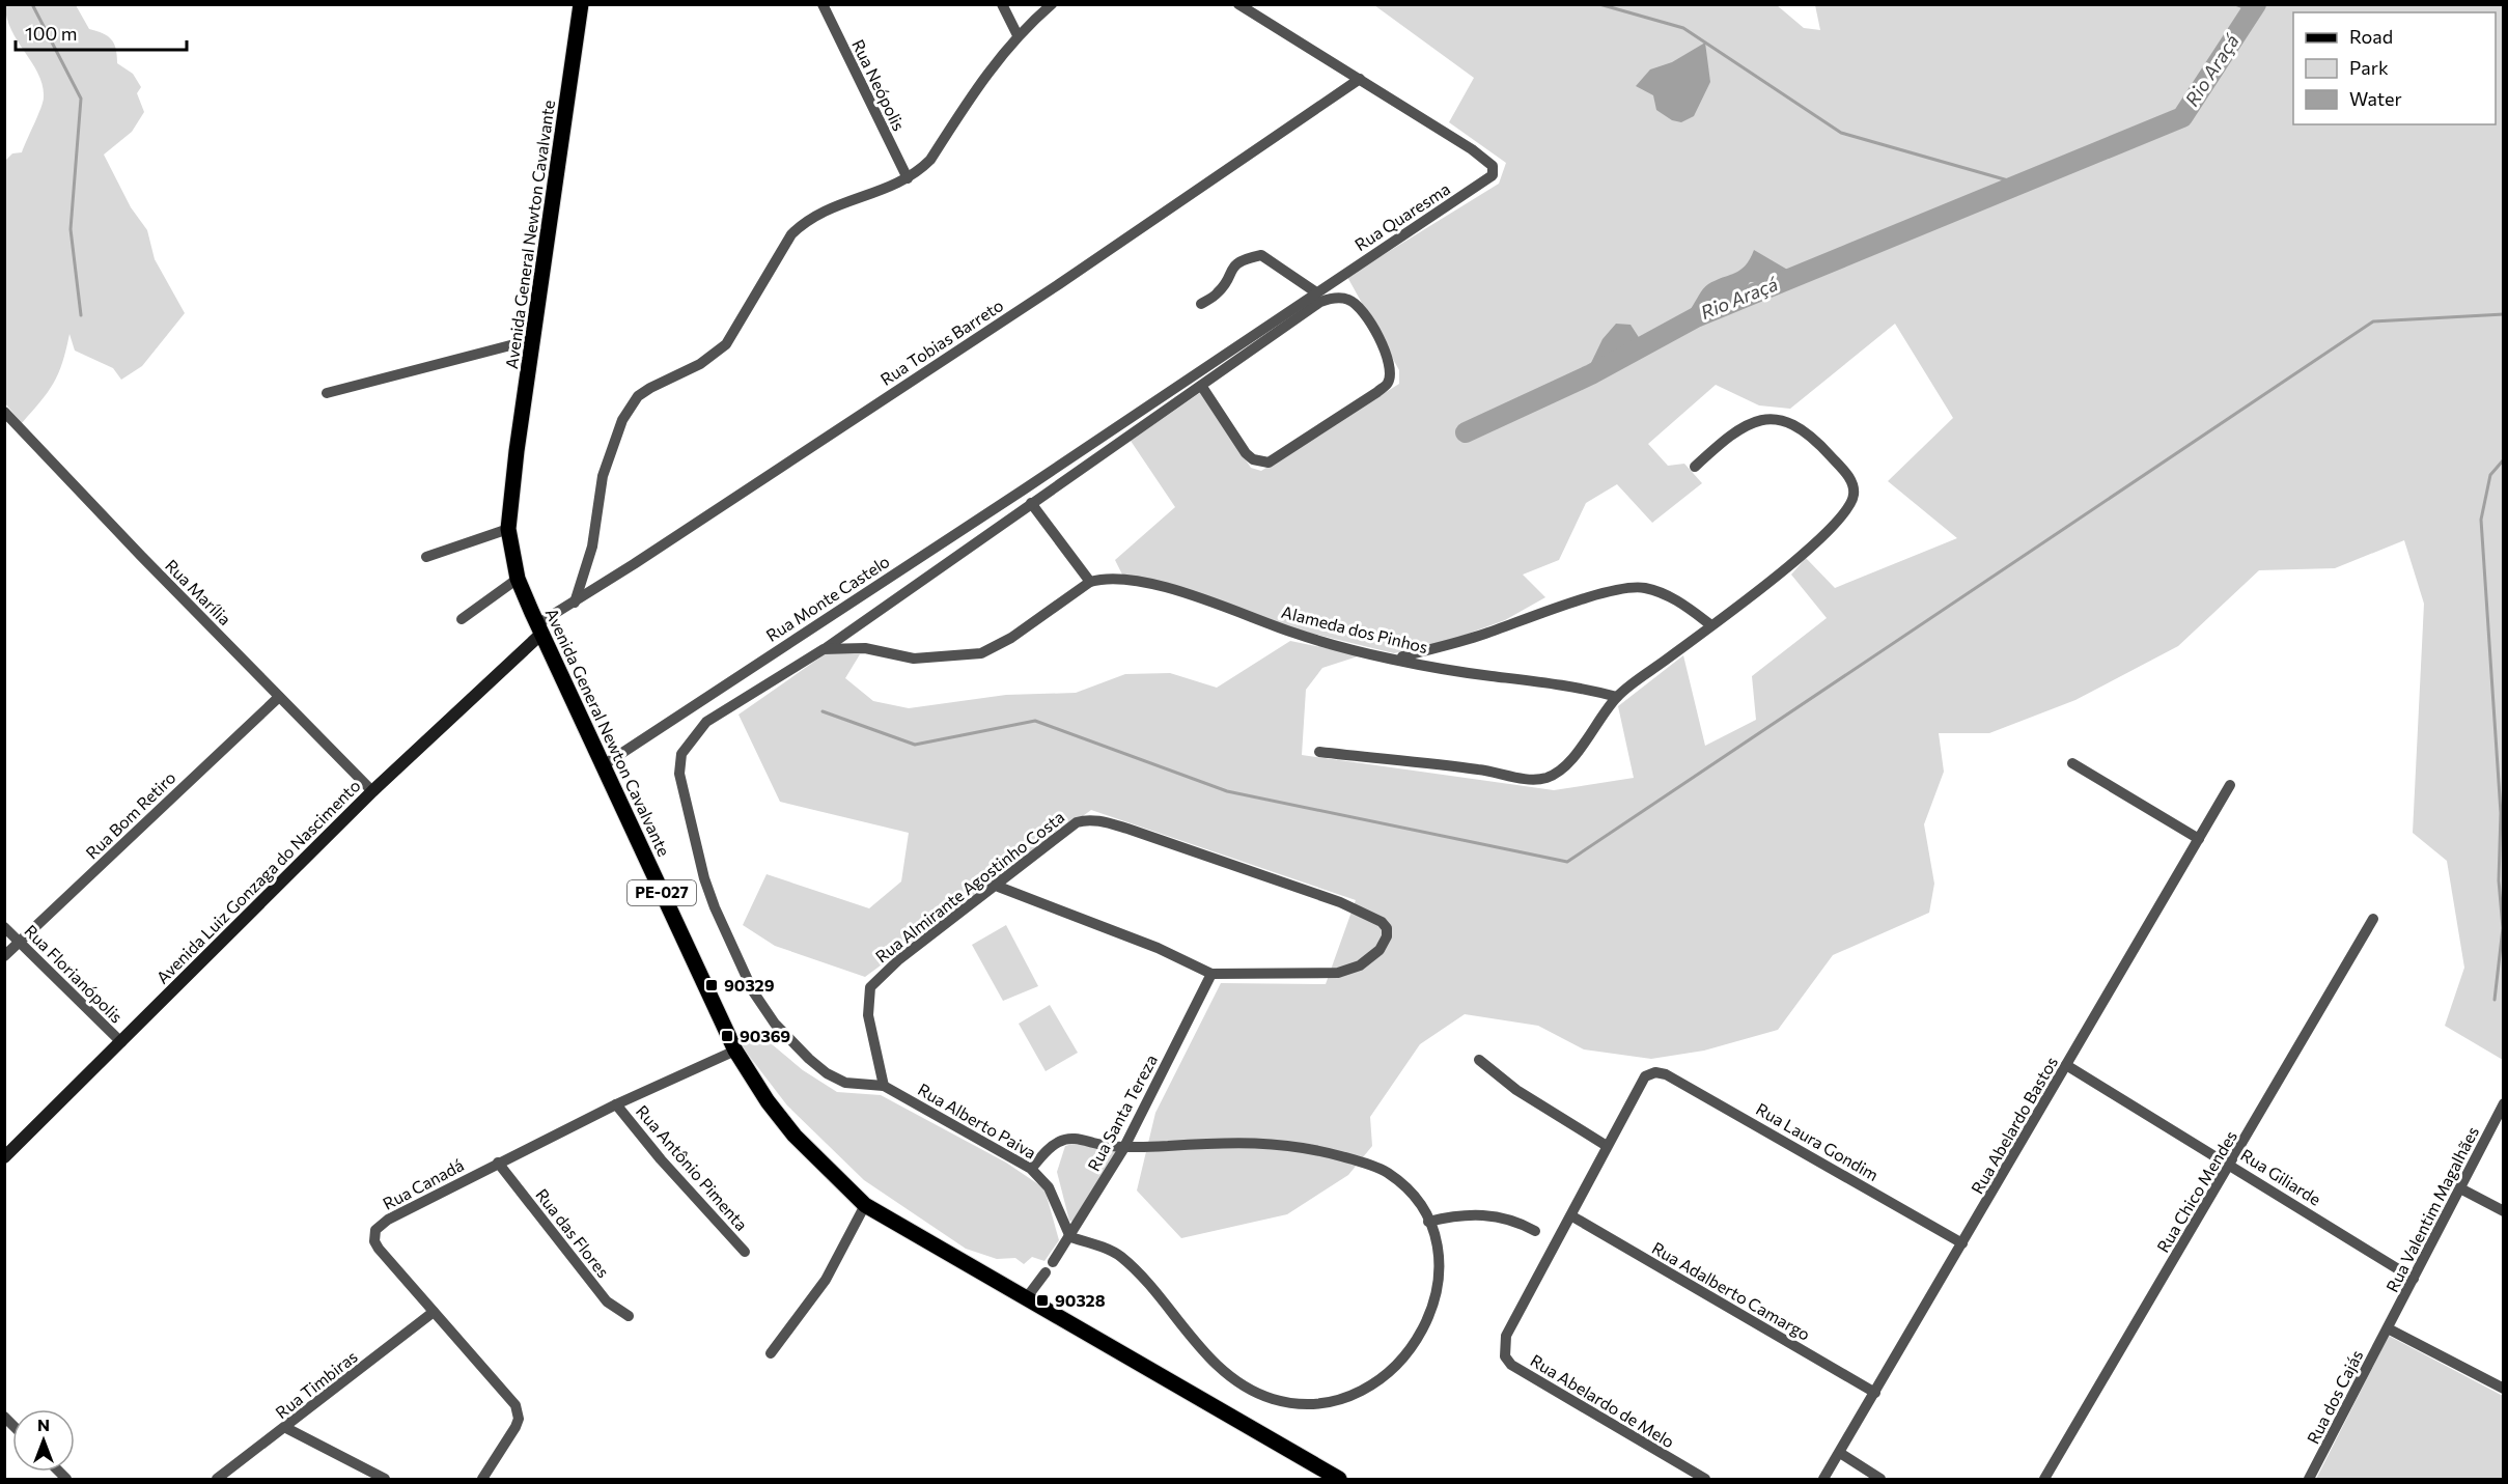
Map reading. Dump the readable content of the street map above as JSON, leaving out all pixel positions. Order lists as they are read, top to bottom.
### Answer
{
  "streets": {
    "main road": ["Avenida General Newton Cavalvante", "Avenida Luiz Gonzaga do Nascimento", "PE-027"],
    "street": [
      "Rua Neópolis",
      "Rua Quaresma",
      "Rua Tobias Barreto",
      "Rua Marília",
      "Rua Monte Castelo",
      "Alameda dos Pinhos",
      "Rua Bom Retiro",
      "Rua Almirante Agostinho Costa",
      "Rua Florianópolis",
      "Rua Santa Tereza",
      "Rua Alberto Paiva",
      "Rua Abelardo Bastos",
      "Rua Laura Gondim",
      "Rua Antônio Pimenta",
      "Rua Giliarde",
      "Rua Canadá",
      "Rua Chico Mendes",
      "Rua Valentim Magalhães",
      "Rua das Flores",
      "Rua Adalberto Camargo",
      "Rua Timbiras",
      "Rua dos Cajás",
      "Rua Abelardo de Melo"
    ]
  },
  "crossings": [
    ["Rua Quaresma", "Rua Tobias Barreto"],
    ["Rua Quaresma", "Rua Monte Castelo"],
    ["Avenida General Newton Cavalvante", "Rua Tobias Barreto"],
    ["Avenida General Newton Cavalvante", "Rua Monte Castelo"],
    ["Avenida General Newton Cavalvante", "Avenida Luiz Gonzaga do Nascimento"],
    ["Avenida General Newton Cavalvante", "Rua Canadá"],
    ["Rua Tobias Barreto", "Avenida Luiz Gonzaga do Nascimento"],
    ["Rua Marília", "Rua Bom Retiro"],
    ["Rua Marília", "Avenida Luiz Gonzaga do Nascimento"],
    ["Rua Bom Retiro", "Rua Florianópolis"],
    ["Avenida Luiz Gonzaga do Nascimento", "Rua Florianópolis"],
    ["Rua Almirante Agostinho Costa", "Rua Santa Tereza"],
    ["Rua Almirante Agostinho Costa", "Rua Alberto Paiva"],
    ["Rua Santa Tereza", "Rua Alberto Paiva"],
    ["Rua Abelardo Bastos", "Rua Laura Gondim"],
    ["Rua Abelardo Bastos", "Rua Giliarde"],
    ["Rua Abelardo Bastos", "Rua Adalberto Camargo"],
    ["Rua Antônio Pimenta", "Rua Canadá"],
    ["Rua Giliarde", "Rua Chico Mendes"],
    ["Rua Giliarde", "Rua Valentim Magalhães"],
    ["Rua Canadá", "Rua das Flores"],
    ["Rua Canadá", "Rua Timbiras"],
    ["Rua Valentim Magalhães", "Rua dos Cajás"],
    ["Rua Adalberto Camargo", "Rua Abelardo de Melo"]
  ],
  "water": ["Rio Araçá"],
  "places": {
    "transit": ["90329", "90369", "90328"]
  },
  "legend": ["Road", "Park", "Water"],
  "scale_bar": "100 m",
  "north": "top"
}
